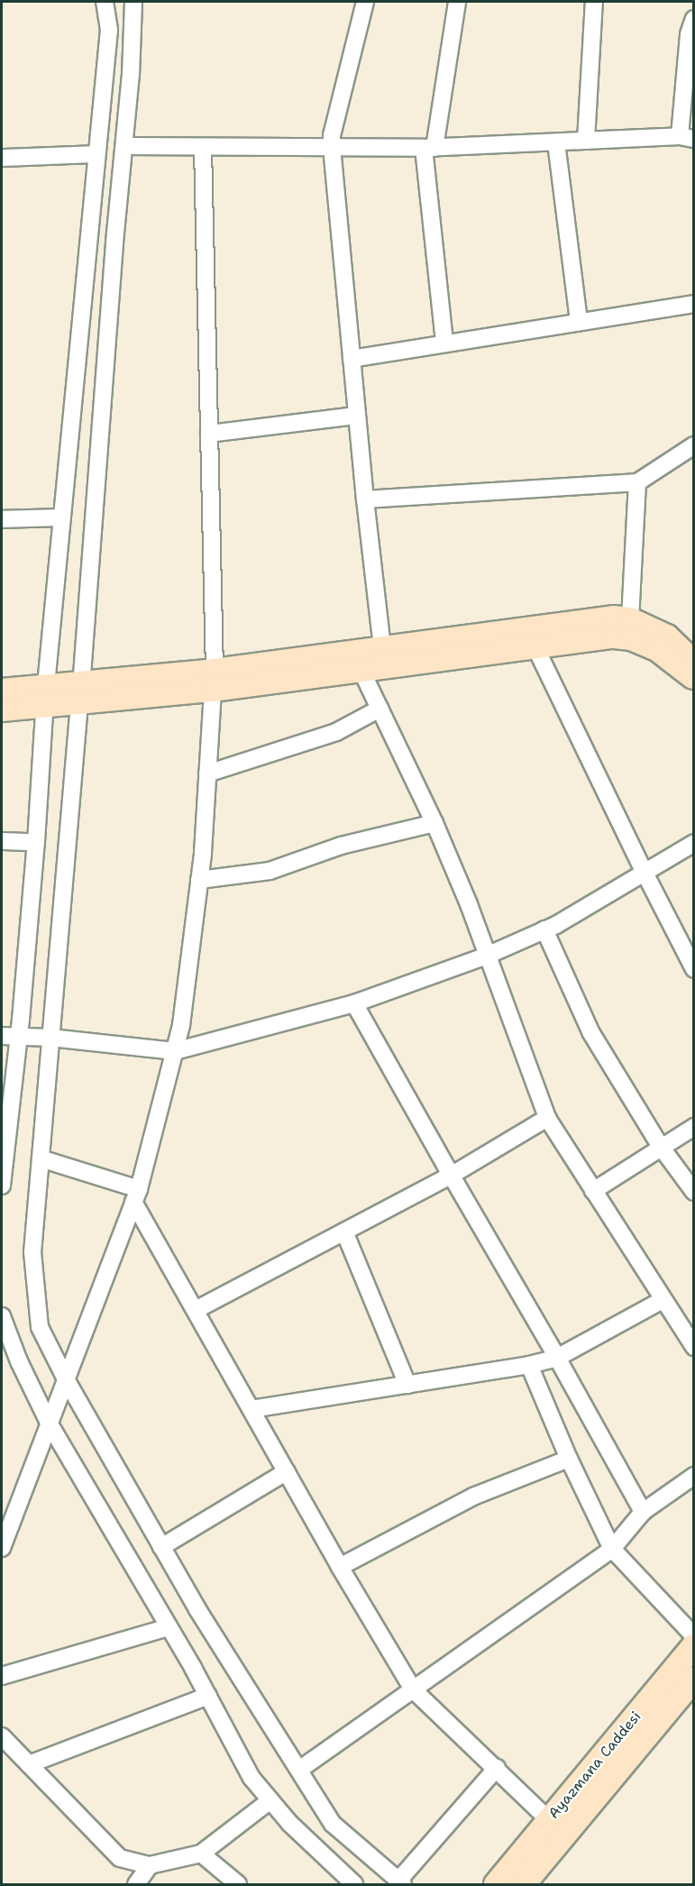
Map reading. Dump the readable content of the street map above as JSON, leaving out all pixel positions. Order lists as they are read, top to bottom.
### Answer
{
  "streets": {
    "main road": ["Ayazmana Caddesi"]
  }
}
